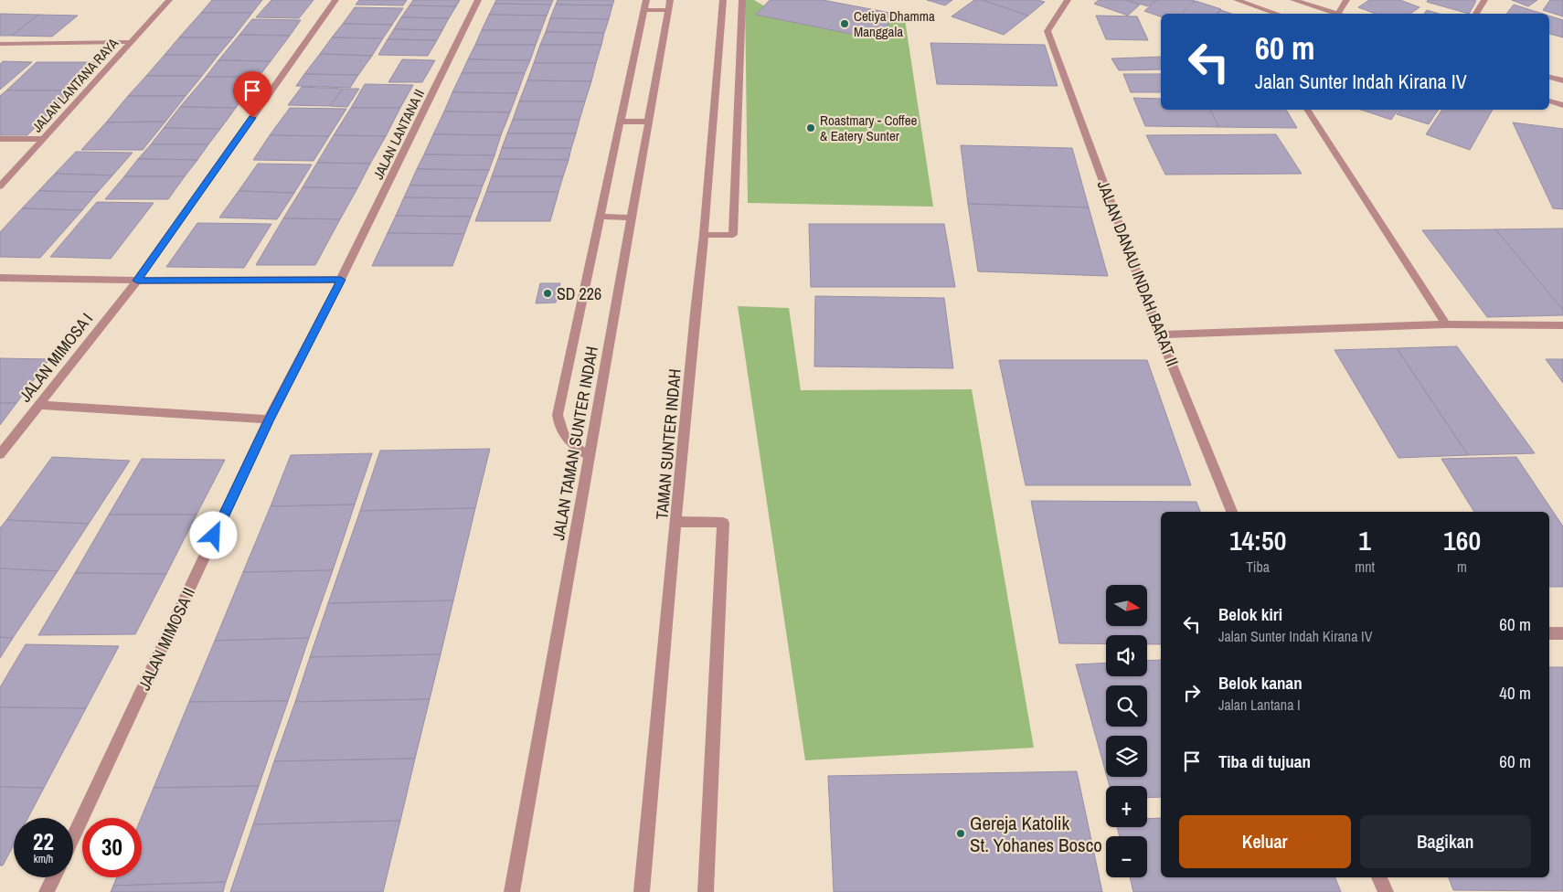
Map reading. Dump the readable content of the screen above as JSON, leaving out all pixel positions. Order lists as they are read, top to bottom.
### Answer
{
  "streets": {
    "street": [
      "JALAN LANTANA RAYA",
      "JALAN LANTANA II",
      "JALAN DANAU INDAH BARAT II",
      "JALAN MIMOSA I",
      "JALAN TAMAN SUNTER INDAH",
      "TAMAN SUNTER INDAH",
      "JALAN MIMOSA II"
    ]
  },
  "crossings": [
    ["JALAN LANTANA II", "JALAN MIMOSA II"]
  ],
  "places": [
    "Cetiya Dhamma Manggala",
    "Roastmary - Coffee & Eatery Sunter",
    "SD 226",
    "Gereja Katolik St. Yohanes Bosco"
  ],
  "north": "right",
  "page": {
    "turn": ["60 m", "Jalan Sunter Indah Kirana IV"],
    "eta": [
      "14:50",
      "Tiba",
      "1",
      "mnt",
      "160",
      "m"
    ],
    "map_buttons": ["+", "−"],
    "list": [
      {
        "name": "Belok kiri",
        "note": "Jalan Sunter Indah Kirana IV",
        "value": "60 m"
      },
      {
        "name": "Belok kanan",
        "note": "Jalan Lantana I",
        "value": "40 m"
      },
      {
        "name": "Tiba di tujuan",
        "value": "60 m"
      }
    ],
    "buttons": ["Keluar", "Bagikan"],
    "speed": "22 km/h",
    "limit": "30"
  }
}
